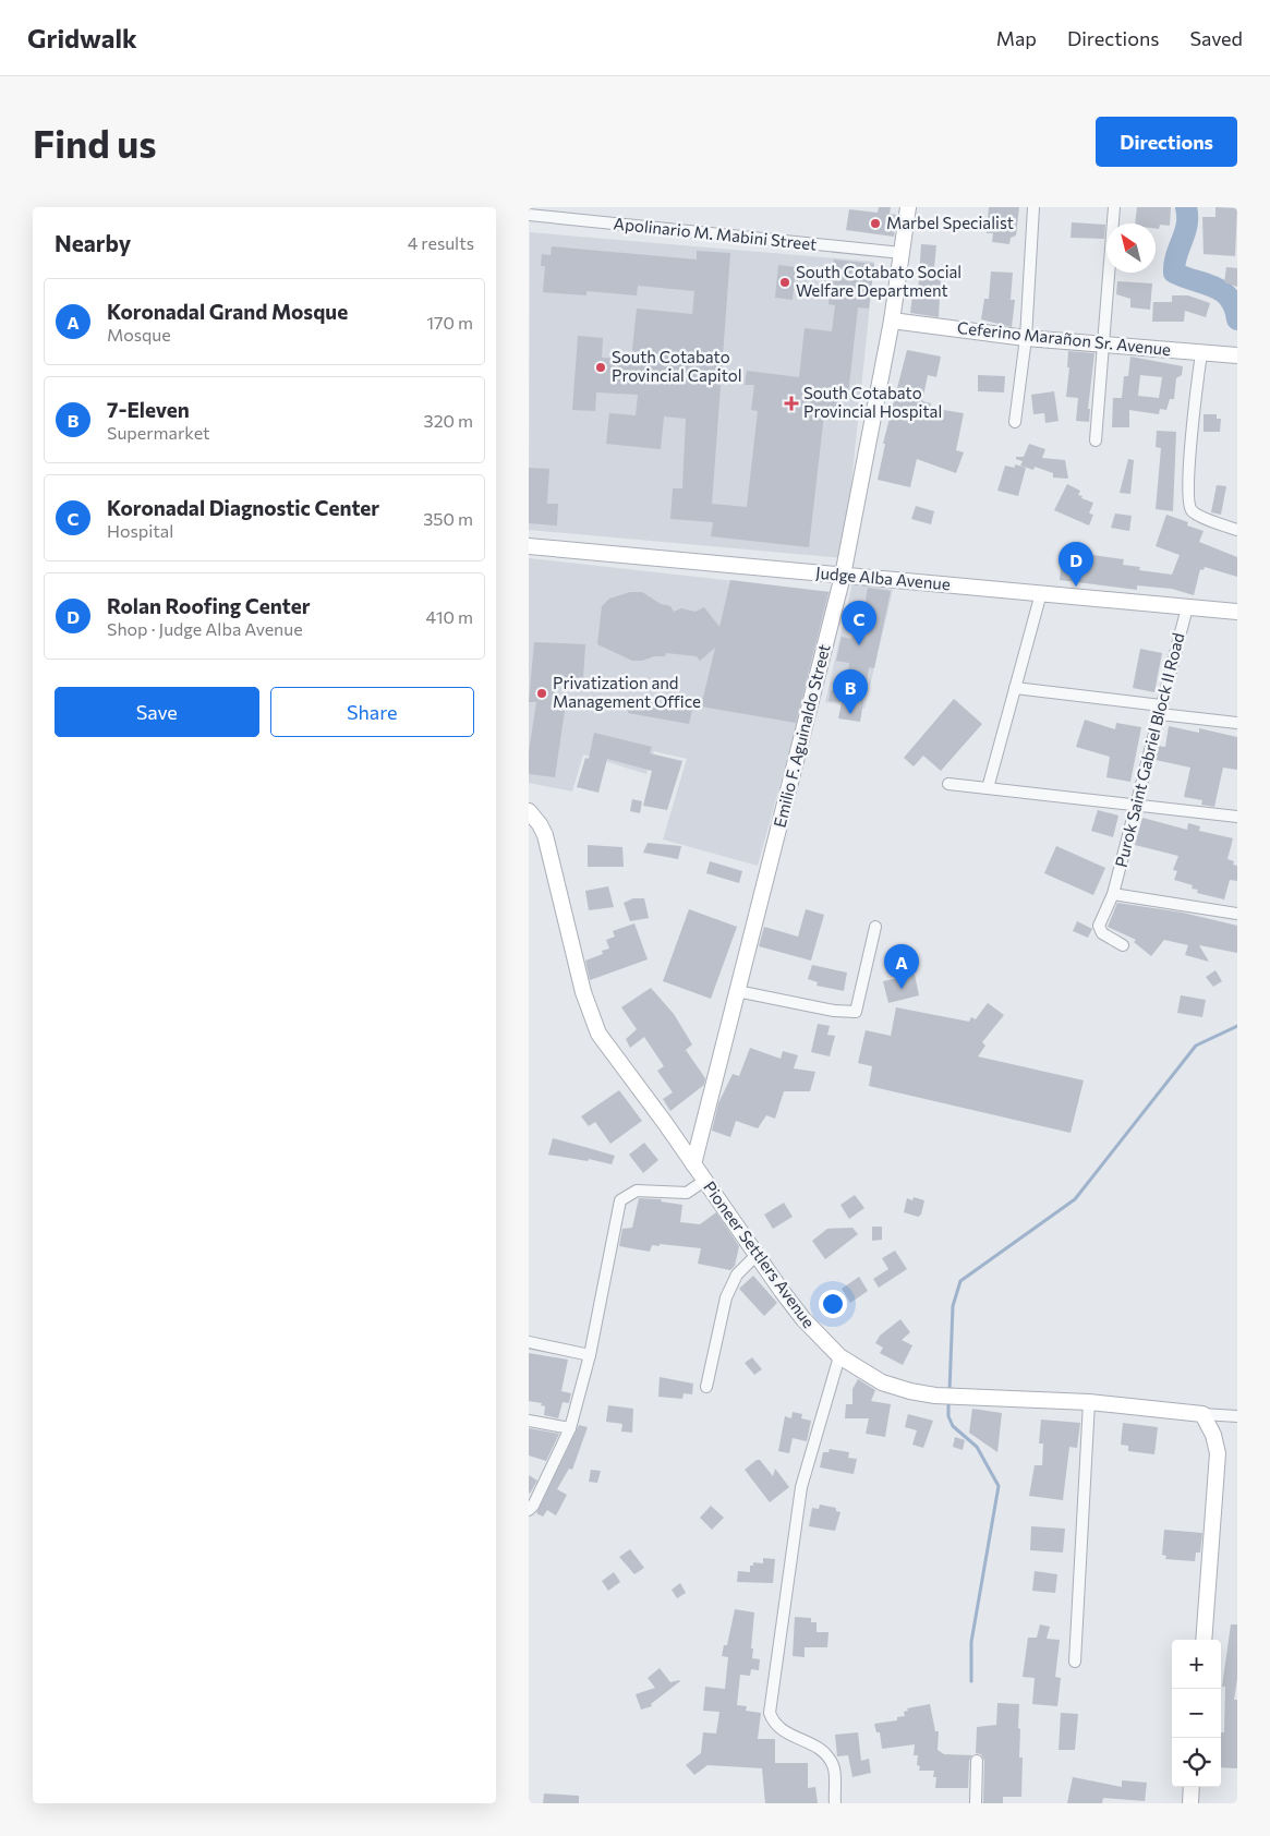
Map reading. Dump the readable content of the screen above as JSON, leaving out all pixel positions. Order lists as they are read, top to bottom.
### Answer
{
  "streets": {
    "street": [
      "Apolinario M. Mabini Street",
      "Ceferino Marañon Sr. Avenue",
      "Judge Alba Avenue",
      "Emilio F. Aguinaldo Street",
      "Purok Saint Gabriel Block II Road",
      "Pioneer Settlers Avenue"
    ]
  },
  "crossings": [
    ["Apolinario M. Mabini Street", "Emilio F. Aguinaldo Street"],
    ["Ceferino Marañon Sr. Avenue", "Emilio F. Aguinaldo Street"],
    ["Judge Alba Avenue", "Emilio F. Aguinaldo Street"],
    ["Judge Alba Avenue", "Purok Saint Gabriel Block II Road"],
    ["Emilio F. Aguinaldo Street", "Pioneer Settlers Avenue"]
  ],
  "places": {
    "other": [
      "Marbel Specialist",
      "South Cotabato Social Welfare Department",
      "South Cotabato Provincial Capitol",
      "Privatization and Management Office"
    ],
    "health": ["South Cotabato Provincial Hospital"]
  },
  "north": "top left",
  "page": {
    "header": "Gridwalk",
    "nav": ["Map", "Directions", "Saved"],
    "buttons": [
      "Directions",
      ["Save", "Share"]
    ],
    "title": "Find us",
    "heading": ["Nearby", "4 results"],
    "list": [
      {
        "mark": "A",
        "name": "Koronadal Grand Mosque",
        "note": "Mosque",
        "value": "170 m"
      },
      {
        "mark": "B",
        "name": "7-Eleven",
        "note": "Supermarket",
        "value": "320 m"
      },
      {
        "mark": "C",
        "name": "Koronadal Diagnostic Center",
        "note": "Hospital",
        "value": "350 m"
      },
      {
        "mark": "D",
        "name": "Rolan Roofing Center",
        "note": "Shop · Judge Alba Avenue",
        "value": "410 m"
      }
    ],
    "pins": [
      "D",
      "C",
      "B",
      "A"
    ],
    "map_buttons": ["+", "−"]
  }
}
